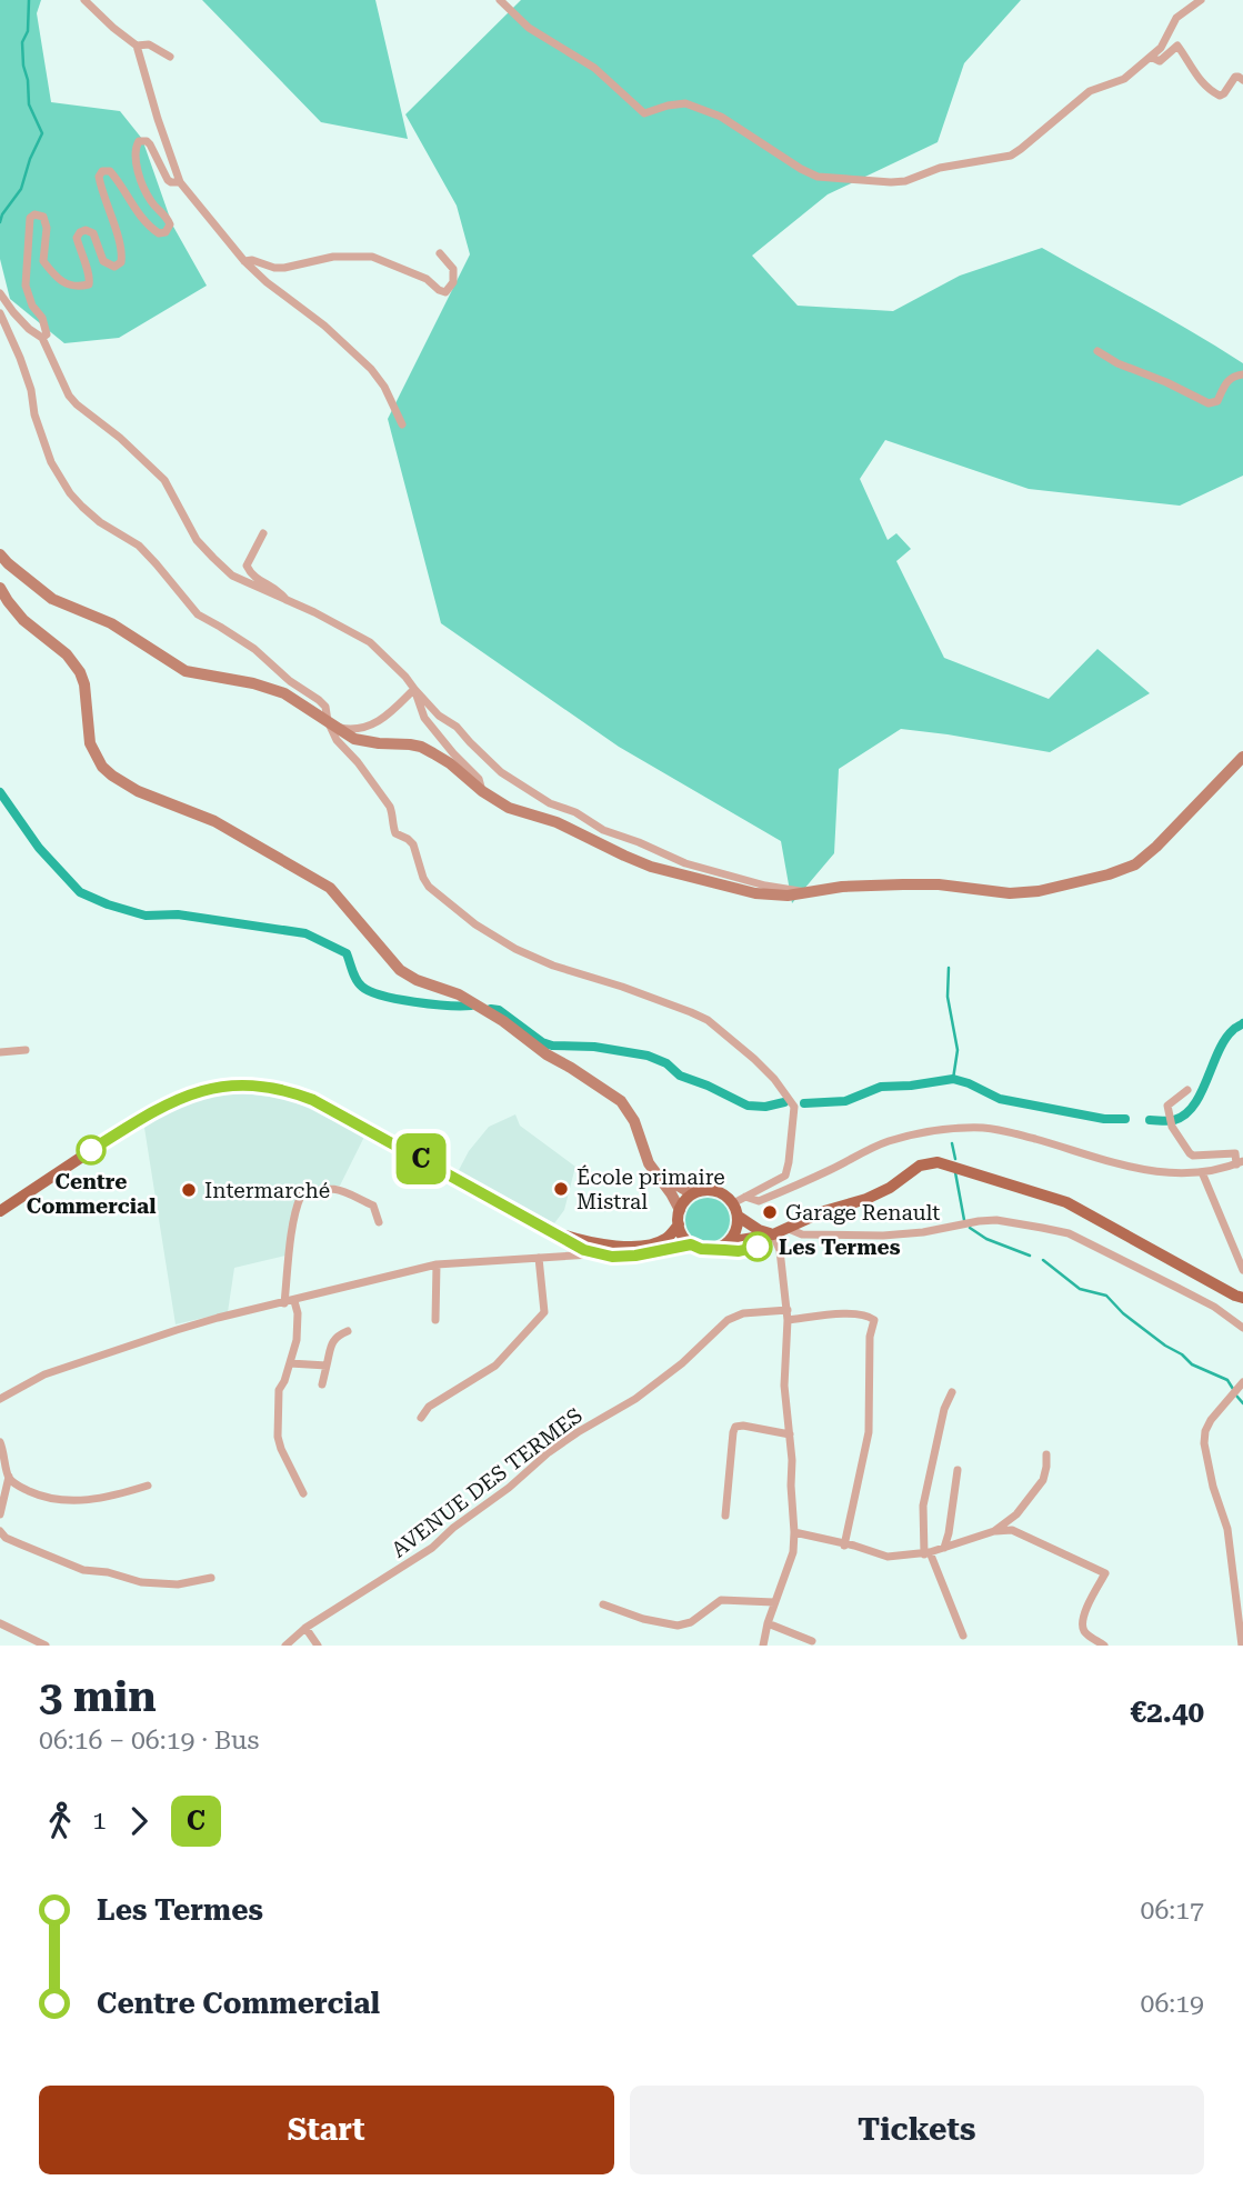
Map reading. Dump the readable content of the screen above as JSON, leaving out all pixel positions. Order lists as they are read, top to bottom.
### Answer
{
  "streets": {
    "street": ["AVENUE DES TERMES"]
  },
  "places": [
    "Centre Commercial",
    "École primaire Mistral",
    "Intermarché",
    "Garage Renault",
    "Les Termes"
  ],
  "lines": ["bus line C"],
  "page": {
    "on_map": "C",
    "heading": ["3 min", "06:16 – 06:19 · Bus", "€2.40"],
    "legs": ["1", "C"],
    "list": [
      {
        "name": "Les Termes",
        "value": "06:17"
      },
      {
        "name": "Centre Commercial",
        "value": "06:19"
      }
    ],
    "buttons": ["Start", "Tickets"]
  }
}
